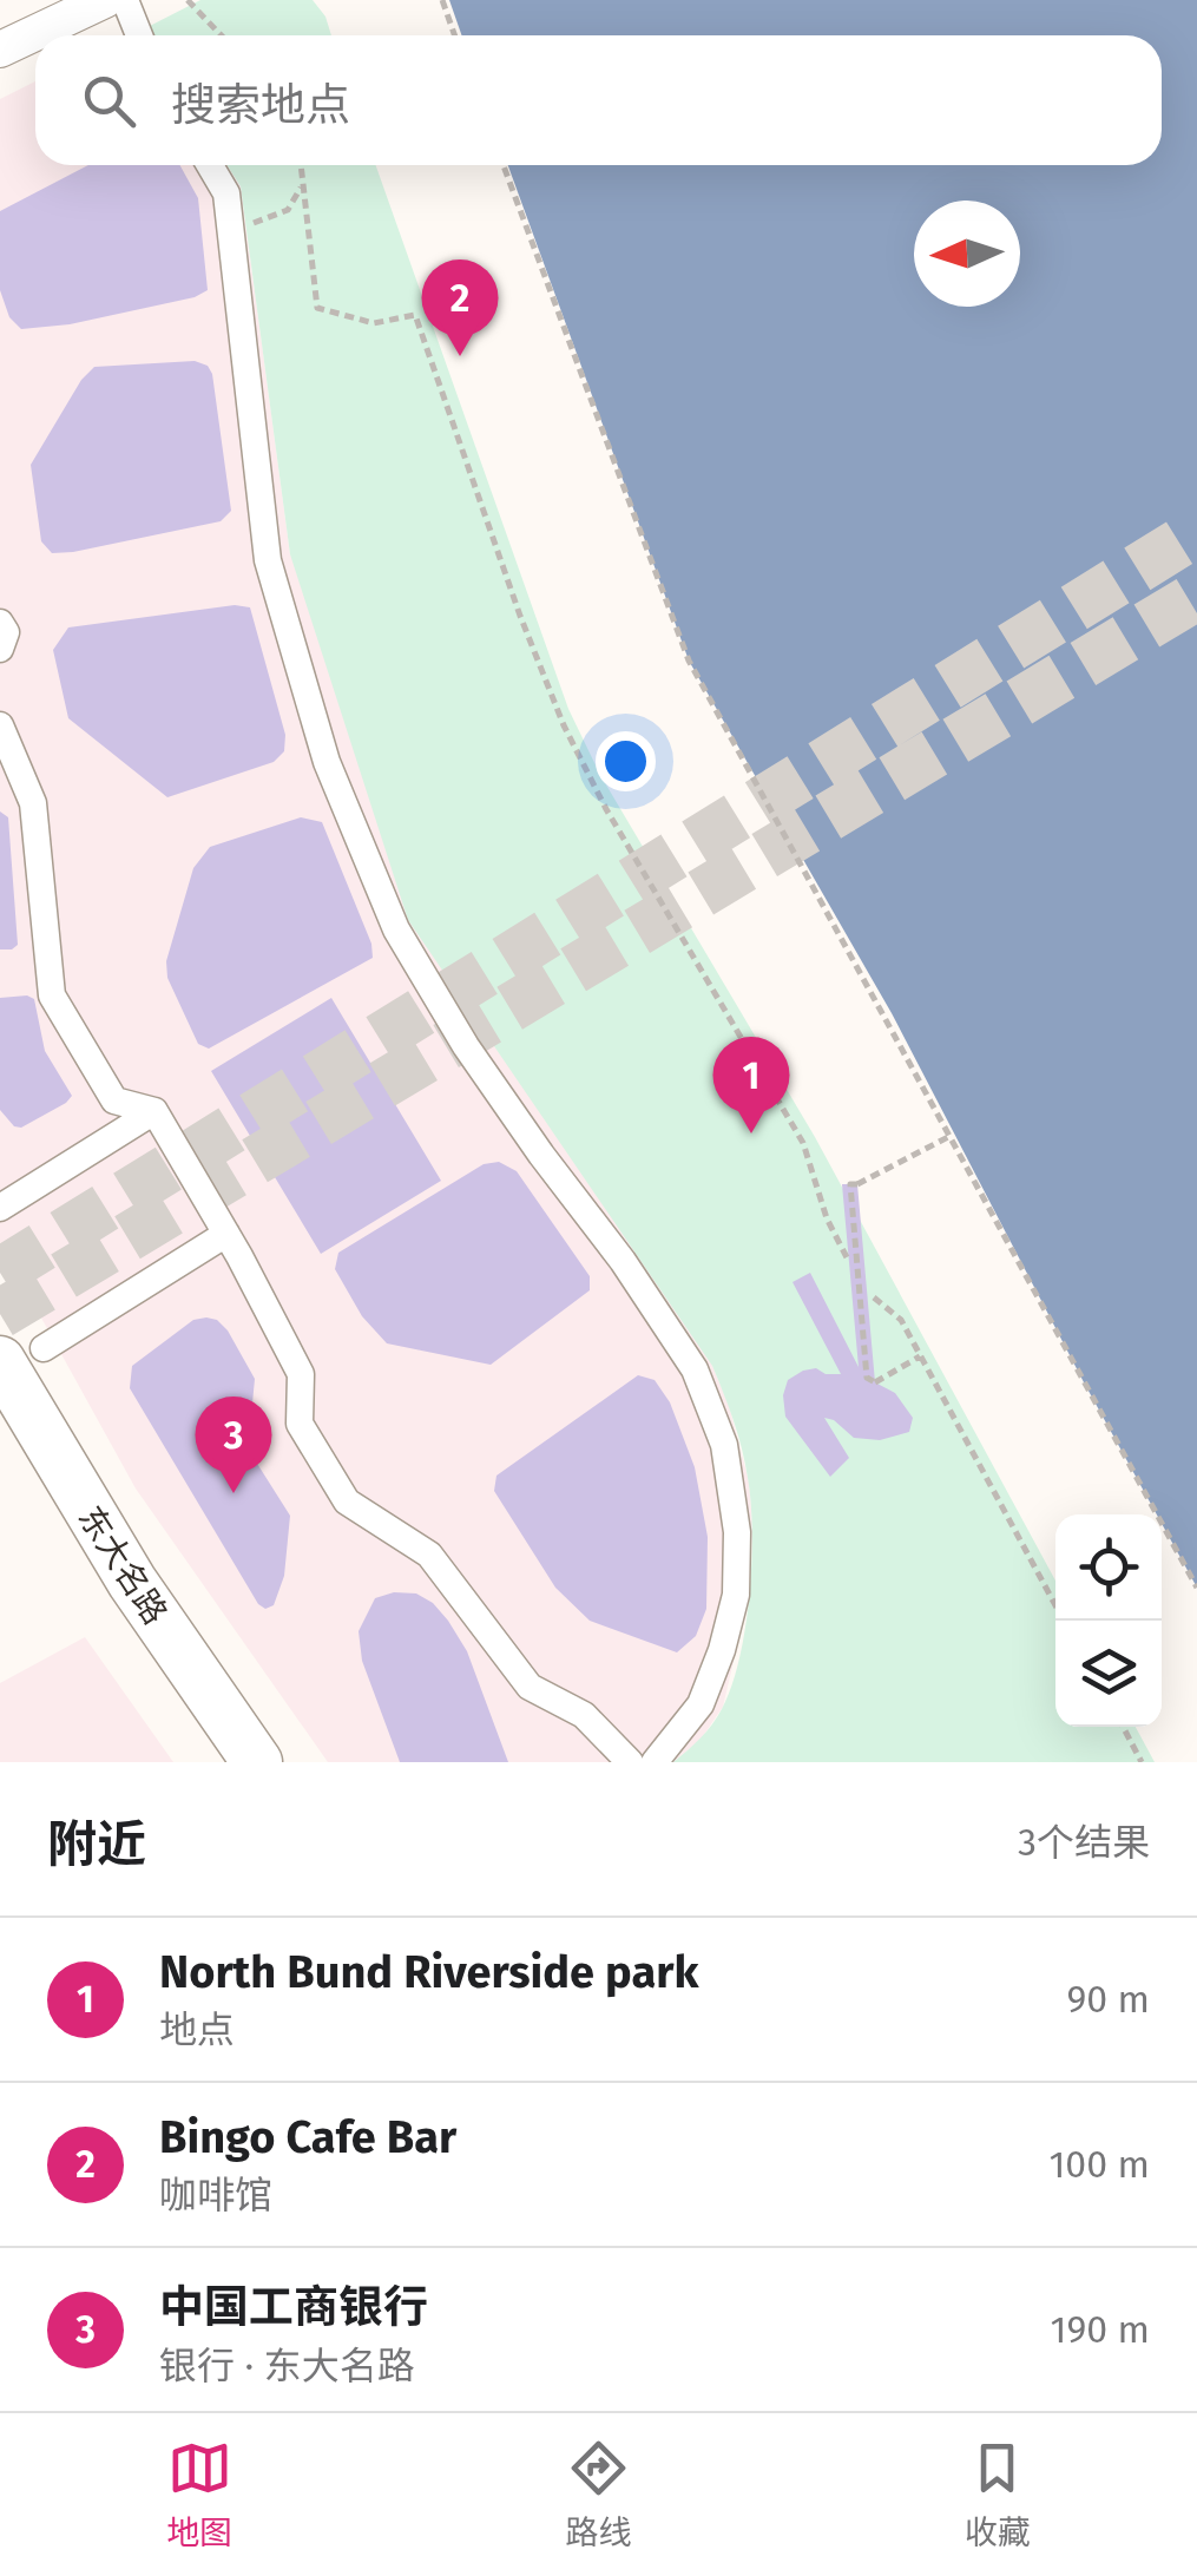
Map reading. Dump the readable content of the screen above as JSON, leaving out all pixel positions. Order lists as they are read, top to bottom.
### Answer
{
  "streets": {
    "main road": ["东大名路"]
  },
  "north": "left",
  "page": {
    "search": "搜索地点",
    "pins": ["2", "1", "3"],
    "heading": ["附近", "3个结果"],
    "list": [
      {
        "mark": "1",
        "name": "North Bund Riverside park",
        "note": "地点",
        "value": "90 m"
      },
      {
        "mark": "2",
        "name": "Bingo Cafe Bar",
        "note": "咖啡馆",
        "value": "100 m"
      },
      {
        "mark": "3",
        "name": "中国工商银行",
        "note": "银行 · 东大名路",
        "value": "190 m"
      }
    ],
    "nav": ["地图", "路线", "收藏"]
  }
}
